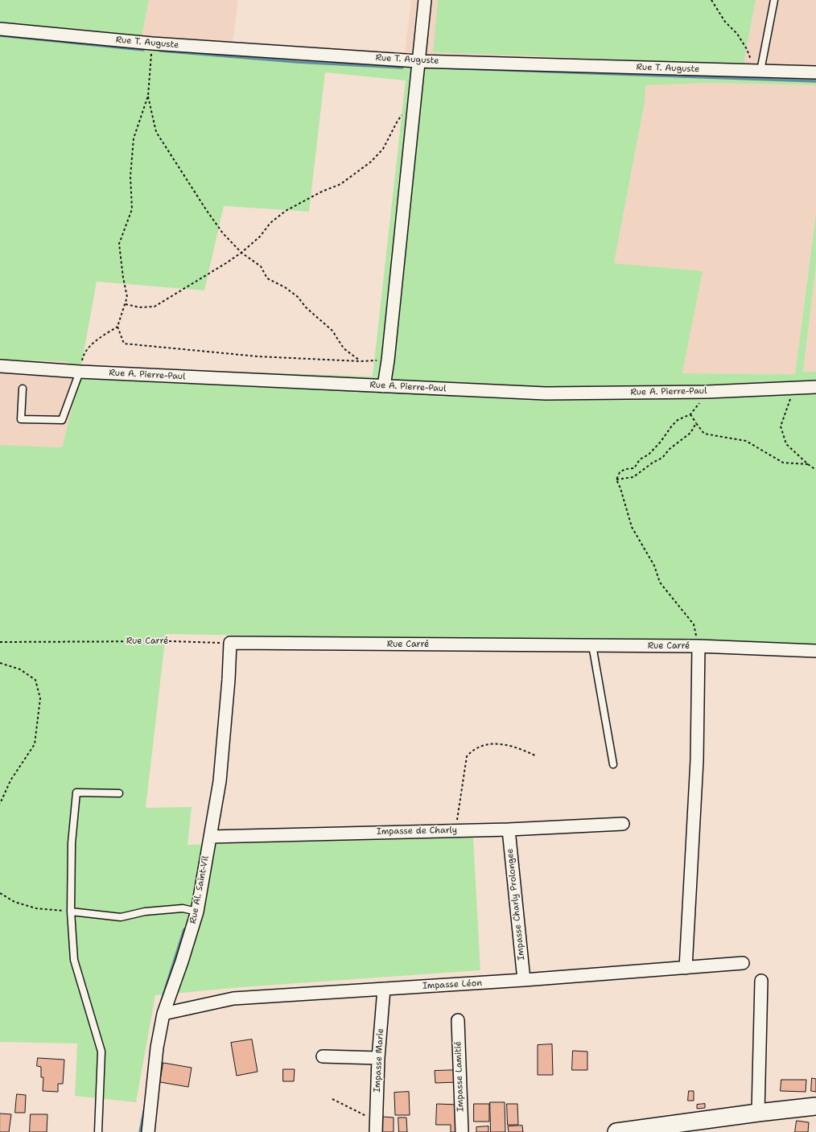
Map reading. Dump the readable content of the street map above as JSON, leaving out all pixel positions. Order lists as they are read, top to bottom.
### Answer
{
  "streets": {
    "street": [
      "Rue T. Auguste",
      "Rue A. Pierre-Paul",
      "Rue Carré",
      "Impasse de Charly",
      "Rue Al. Saint-Vil",
      "Impasse Charly Prolongee",
      "Impasse Léon",
      "Impasse Marie",
      "Impasse Lamitié"
    ]
  },
  "crossings": [
    ["Rue Carré", "Rue Al. Saint-Vil"],
    ["Impasse de Charly", "Rue Al. Saint-Vil"],
    ["Impasse de Charly", "Impasse Charly Prolongee"],
    ["Rue Al. Saint-Vil", "Impasse Léon"],
    ["Impasse Charly Prolongee", "Impasse Léon"],
    ["Impasse Léon", "Impasse Marie"]
  ]
}
